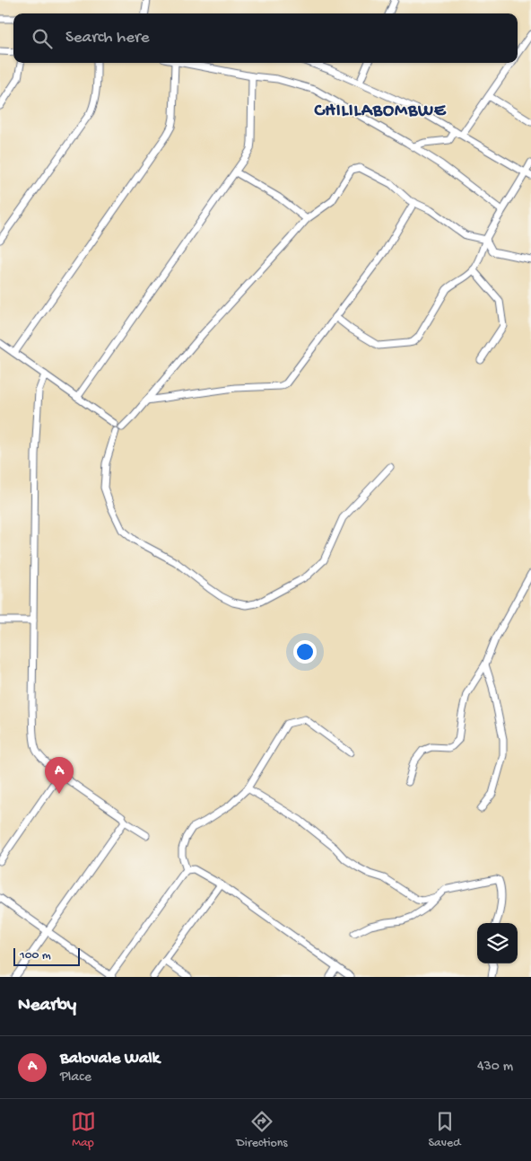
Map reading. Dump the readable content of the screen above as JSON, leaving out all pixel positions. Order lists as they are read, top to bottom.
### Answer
{
  "districts": ["CHILILABOMBWE"],
  "scale_bar": "100 m",
  "page": {
    "search": "Search here",
    "pins": "A",
    "scale": "100 m",
    "heading": "Nearby",
    "list": [
      {
        "mark": "A",
        "name": "Balovale Walk",
        "note": "Place",
        "value": "430 m"
      }
    ],
    "nav": ["Map", "Directions", "Saved"]
  }
}
